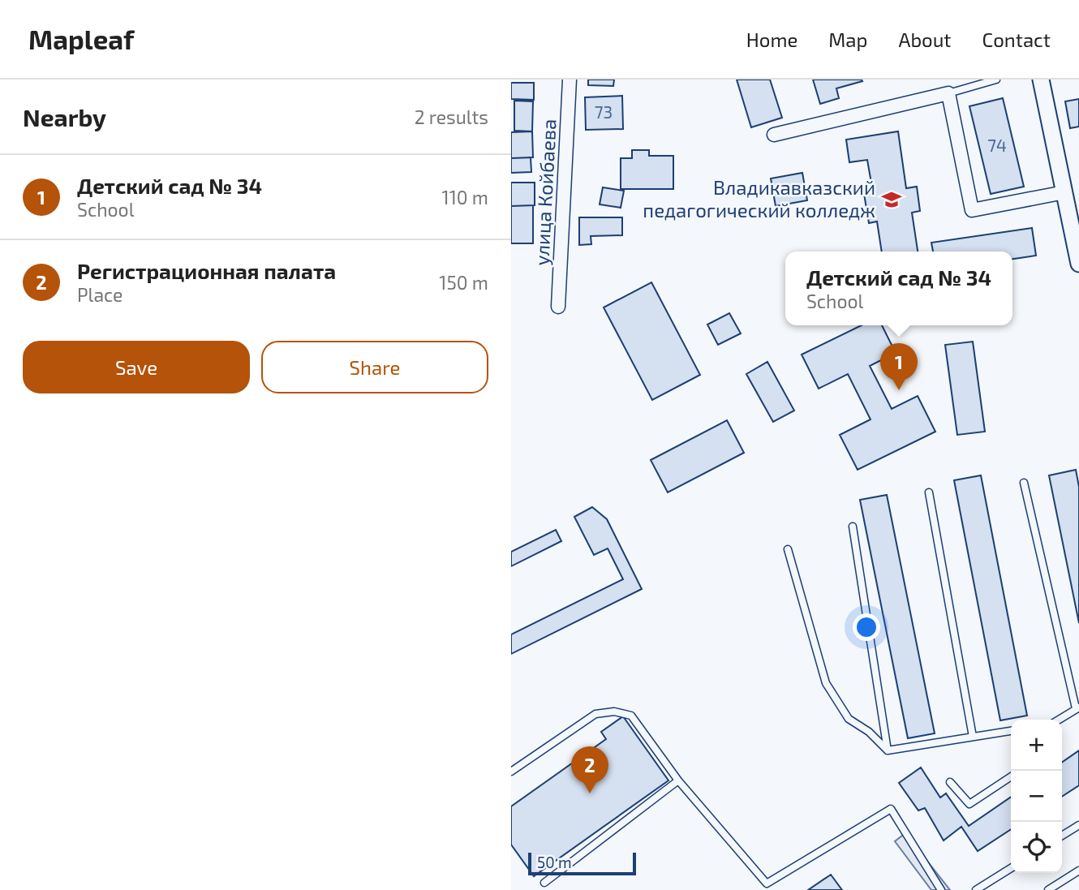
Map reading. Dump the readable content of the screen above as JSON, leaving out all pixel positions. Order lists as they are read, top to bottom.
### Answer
{
  "streets": {
    "street": ["улица Койбаева"]
  },
  "places": {
    "school or university": ["Владикавказский педагогический колледж"]
  },
  "house_numbers": ["73", "74"],
  "scale_bar": "50 m",
  "page": {
    "header": "Mapleaf",
    "nav": [
      "Home",
      "Map",
      "About",
      "Contact"
    ],
    "heading": ["Nearby", "2 results"],
    "list": [
      {
        "mark": "1",
        "name": "Детский сад № 34",
        "note": "School",
        "value": "110 m"
      },
      {
        "mark": "2",
        "name": "Регистрационная палата",
        "note": "Place",
        "value": "150 m"
      }
    ],
    "popup": ["Детский сад № 34", "School"],
    "buttons": ["Save", "Share"],
    "pins": ["1", "2"],
    "map_buttons": ["+", "−"],
    "scale": "50 m"
  }
}
